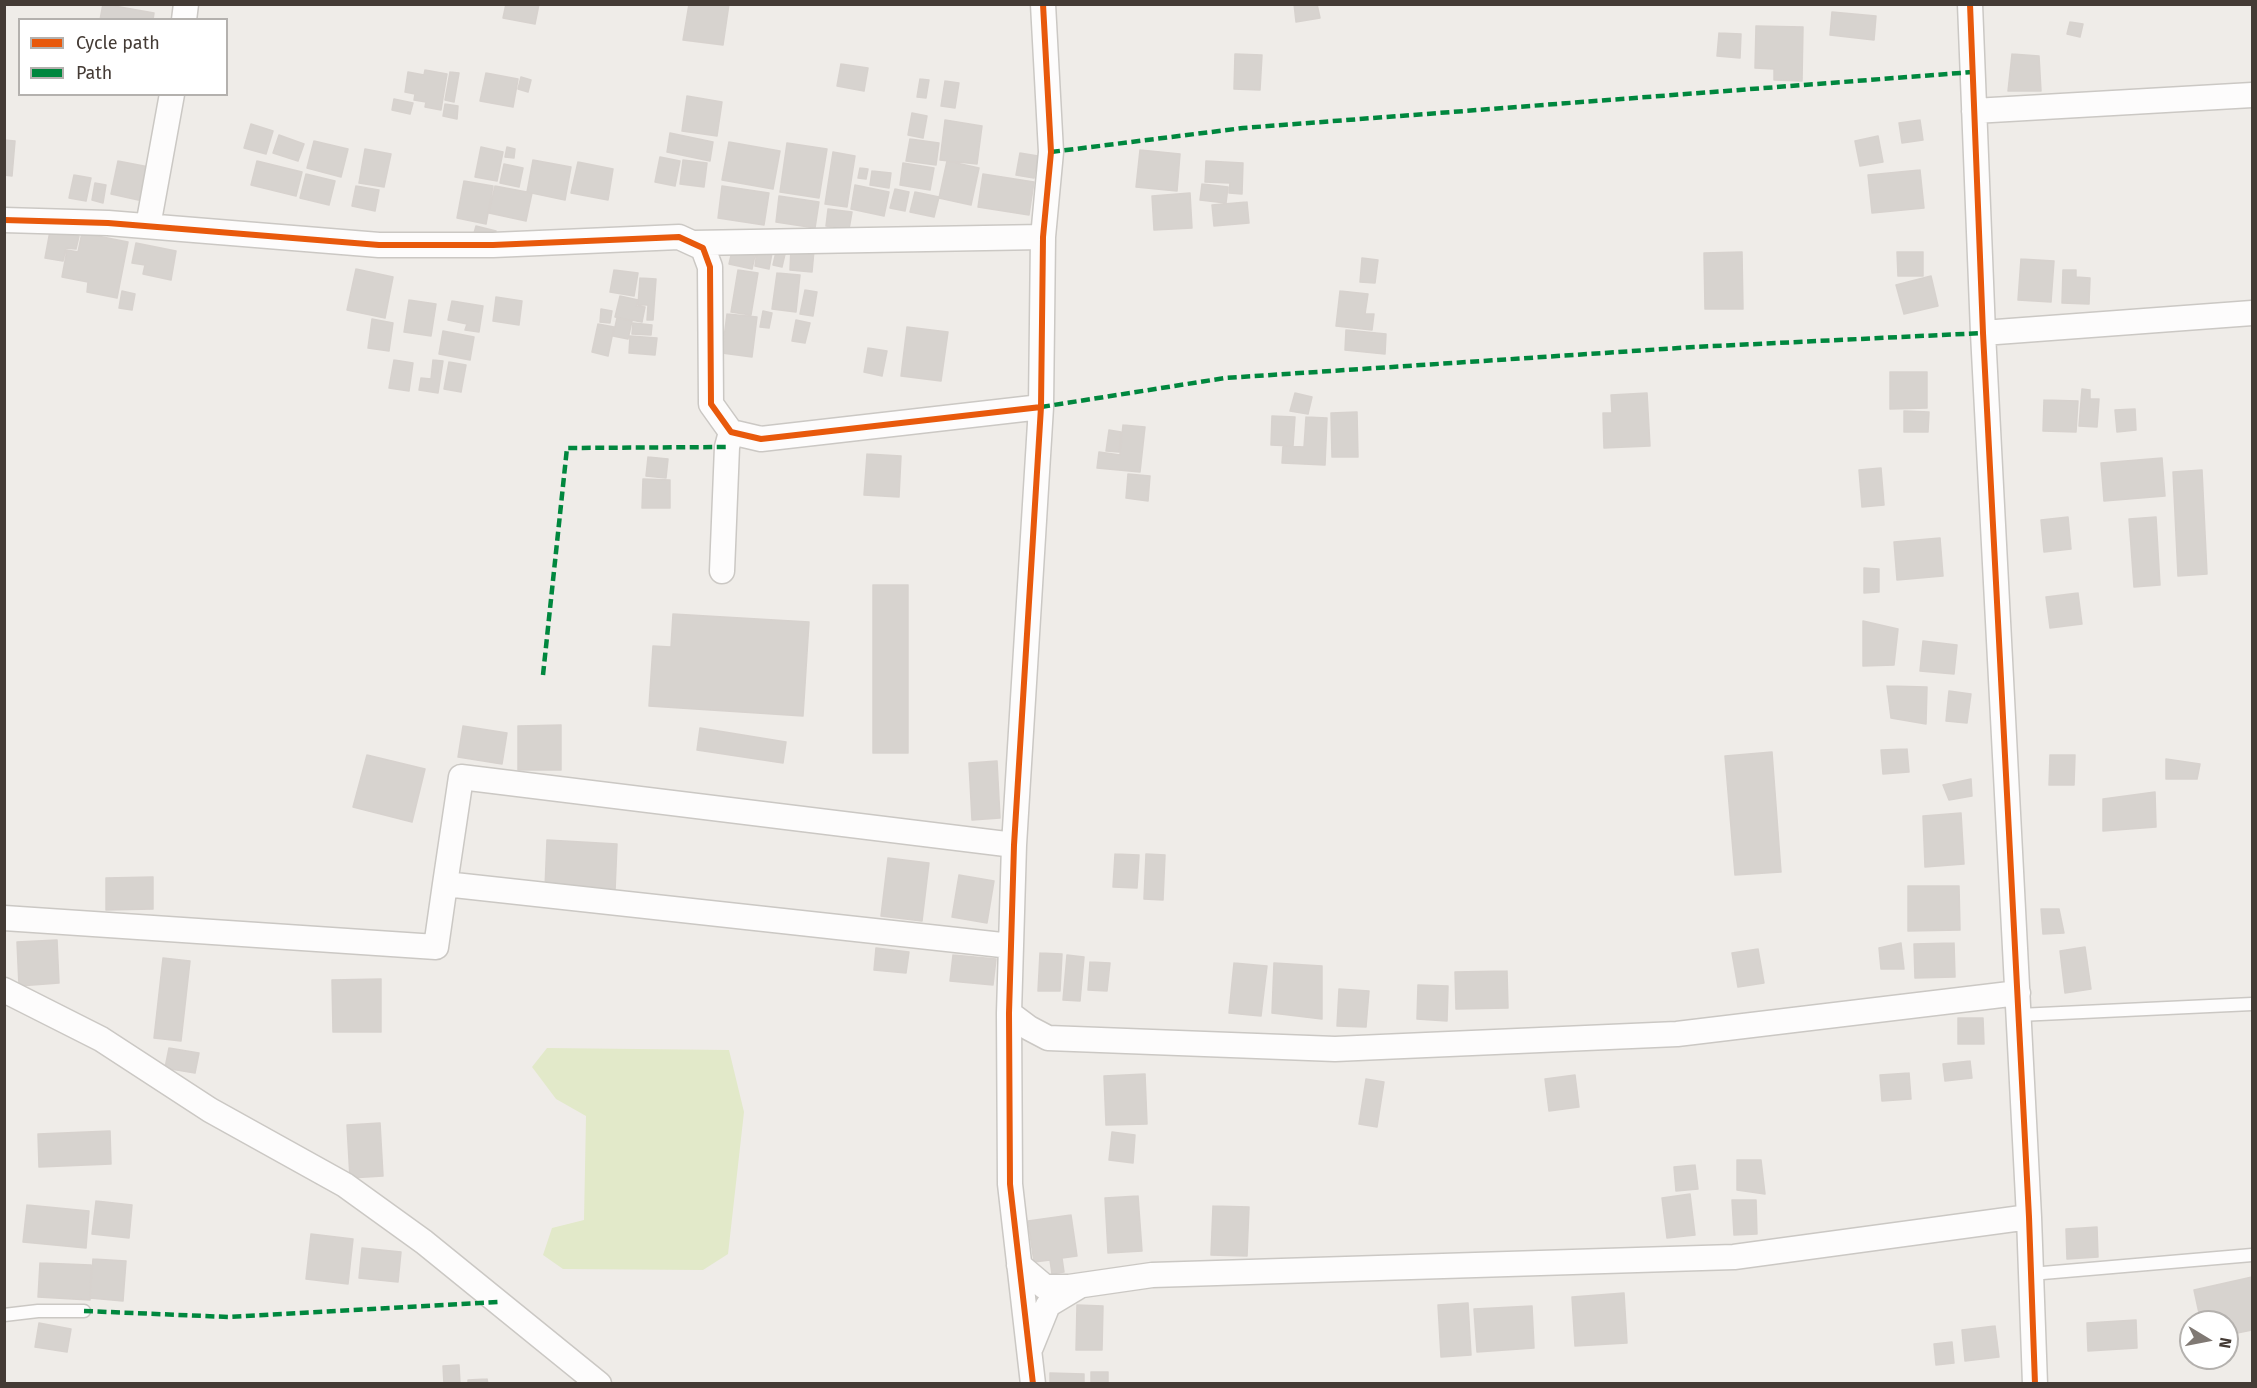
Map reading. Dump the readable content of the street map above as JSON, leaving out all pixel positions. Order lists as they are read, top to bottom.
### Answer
{
  "legend": ["Cycle path", "Path"],
  "north": "right"
}
